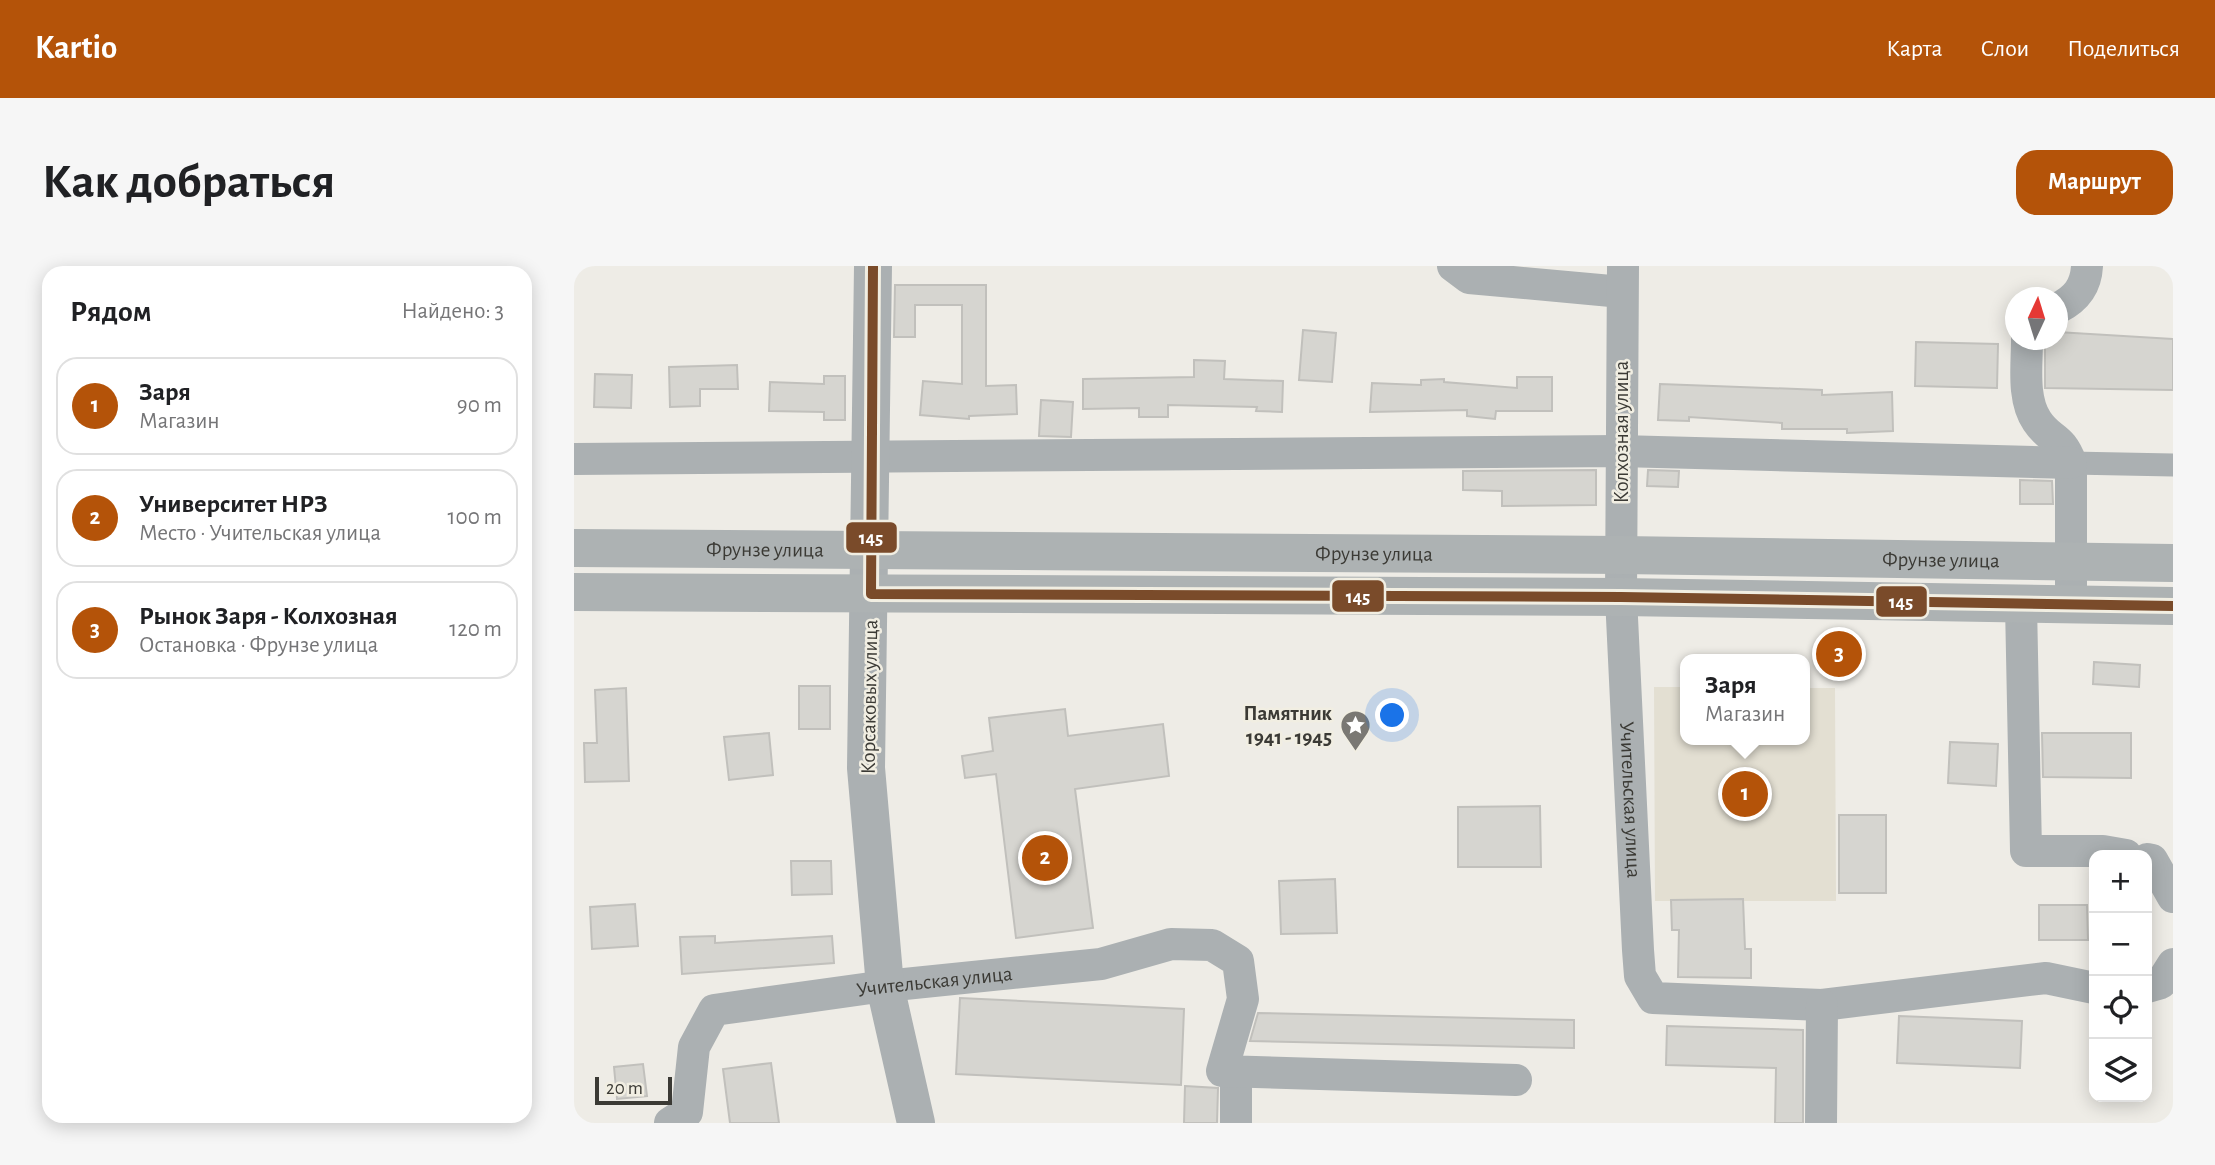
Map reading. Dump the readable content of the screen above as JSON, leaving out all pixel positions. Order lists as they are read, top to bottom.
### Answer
{
  "streets": {
    "main road": ["Фрунзе улица"],
    "street": ["Колхозная улица", "Корсаковых улица", "Учительская улица"]
  },
  "crossings": [
    ["Колхозная улица", "Фрунзе улица"],
    ["Колхозная улица", "Учительская улица"],
    ["Фрунзе улица", "Корсаковых улица"],
    ["Фрунзе улица", "Учительская улица"],
    ["Корсаковых улица", "Учительская улица"]
  ],
  "places": {
    "place": ["Памятник 1941 - 1945"]
  },
  "lines": ["transit line 145"],
  "scale_bar": "20 m",
  "north": "top",
  "page": {
    "header": "Kartio",
    "nav": ["Карта", "Слои", "Поделиться"],
    "buttons": "Маршрут",
    "title": "Как добраться",
    "heading": ["Рядом", "Найдено: 3"],
    "list": [
      {
        "mark": "1",
        "name": "Заря",
        "note": "Магазин",
        "value": "90 m"
      },
      {
        "mark": "2",
        "name": "Университет НРЗ",
        "note": "Место · Учительская улица",
        "value": "100 m"
      },
      {
        "mark": "3",
        "name": "Рынок Заря - Колхозная",
        "note": "Остановка · Фрунзе улица",
        "value": "120 m"
      }
    ],
    "pins": ["3", "1", "2"],
    "popup": ["Заря", "Магазин"],
    "map_buttons": ["+", "−"],
    "scale": "20 m"
  }
}
